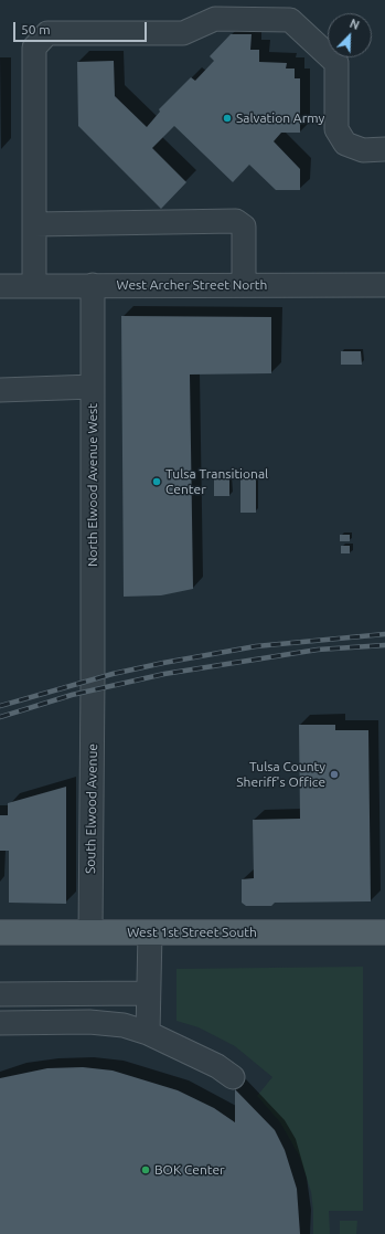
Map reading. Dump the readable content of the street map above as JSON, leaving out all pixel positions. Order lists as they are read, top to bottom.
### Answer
{
  "streets": {
    "main road": ["West 1st Street South"],
    "street": ["West Archer Street North", "North Elwood Avenue West", "South Elwood Avenue"]
  },
  "crossings": [
    ["West Archer Street North", "North Elwood Avenue West"],
    ["North Elwood Avenue West", "South Elwood Avenue"],
    ["South Elwood Avenue", "West 1st Street South"]
  ],
  "places": [
    "Salvation Army",
    "Tulsa Transitional Center",
    "Tulsa County Sheriff's Office",
    "BOK Center"
  ],
  "scale_bar": "50 m",
  "north": "top right"
}
